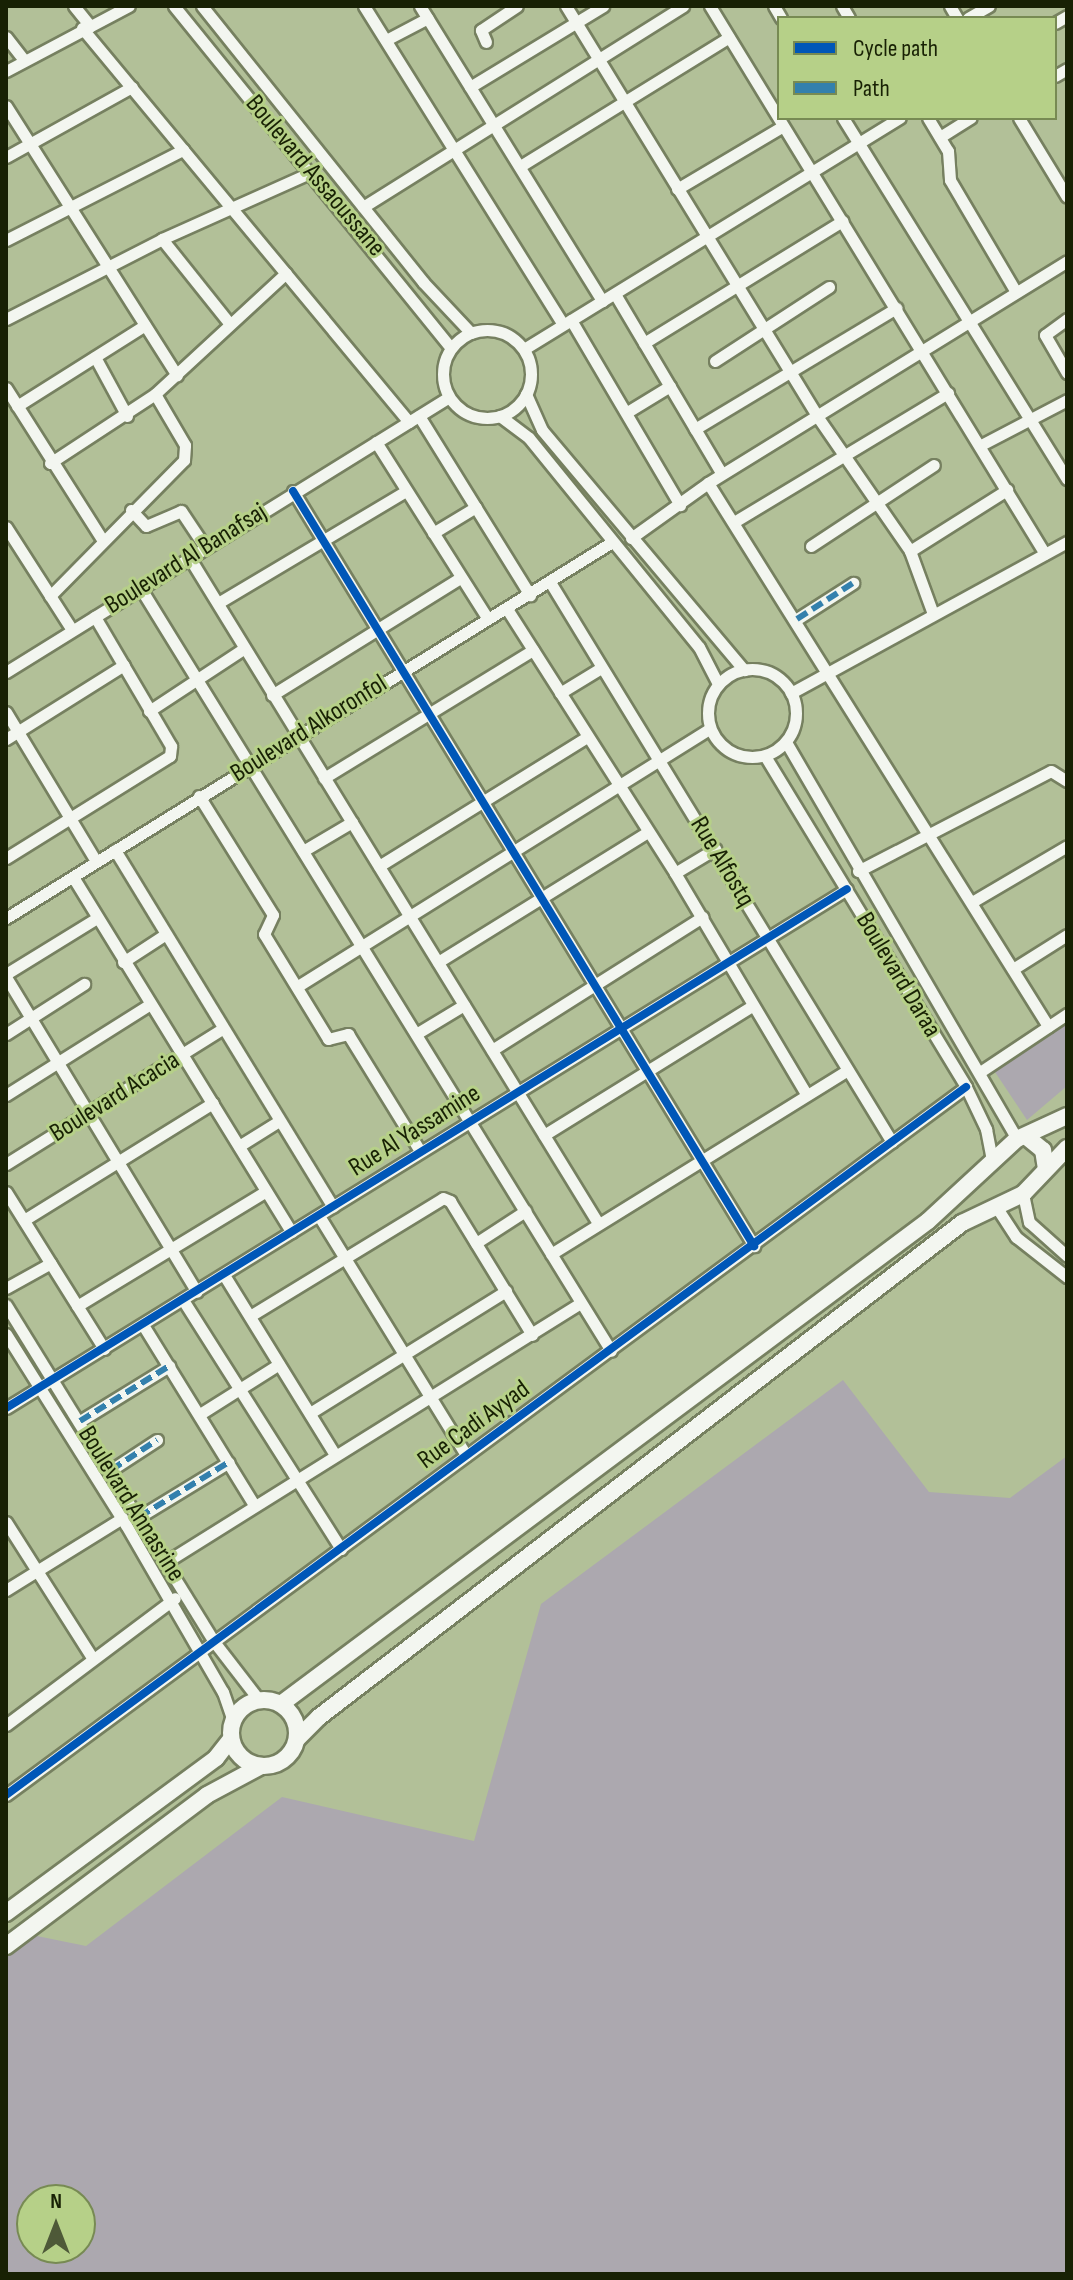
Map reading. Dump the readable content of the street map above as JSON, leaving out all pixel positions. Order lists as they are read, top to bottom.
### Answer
{
  "streets": {
    "street": [
      "Boulevard Assaoussane",
      "Boulevard Al Banafsaj",
      "Boulevard Alkoronfol",
      "Rue Alfostq",
      "Boulevard Daraa",
      "Boulevard Acacia",
      "Rue Al Yassamine",
      "Rue Cadi Ayyad",
      "Boulevard Annasrine"
    ]
  },
  "crossings": [
    ["Boulevard Assaoussane", "Boulevard Al Banafsaj"],
    ["Boulevard Alkoronfol", "Rue Alfostq"],
    ["Rue Alfostq", "Rue Al Yassamine"],
    ["Rue Alfostq", "Rue Cadi Ayyad"],
    ["Boulevard Daraa", "Rue Al Yassamine"],
    ["Boulevard Daraa", "Rue Cadi Ayyad"],
    ["Rue Al Yassamine", "Boulevard Annasrine"],
    ["Rue Cadi Ayyad", "Boulevard Annasrine"]
  ],
  "legend": ["Cycle path", "Path"],
  "north": "top"
}
